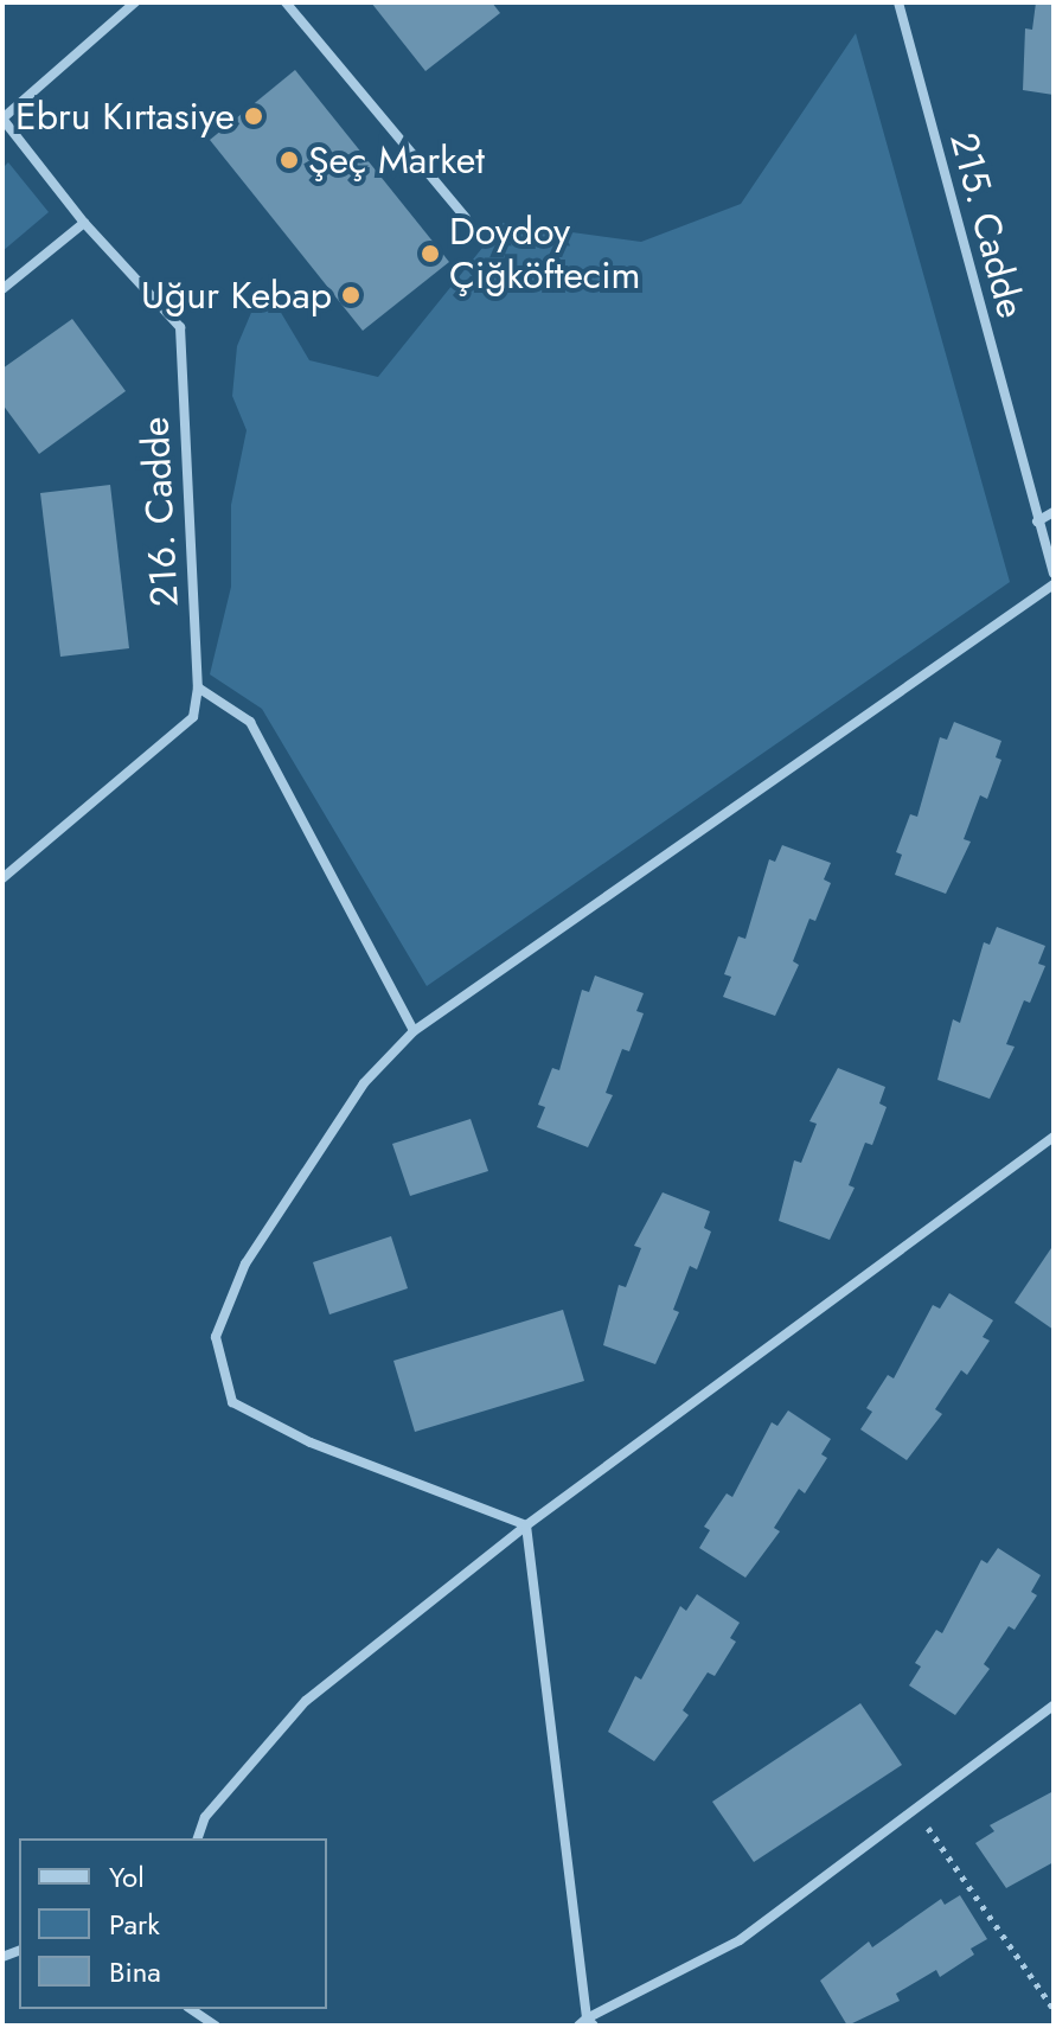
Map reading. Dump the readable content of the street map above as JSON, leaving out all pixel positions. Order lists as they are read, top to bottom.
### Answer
{
  "streets": {
    "street": ["215. Cadde", "216. Cadde"]
  },
  "places": [
    "Ebru Kırtasiye",
    "Şeç Market",
    "Doydoy Çiğköftecim",
    "Uğur Kebap"
  ],
  "legend": ["Yol", "Park", "Bina"]
}
